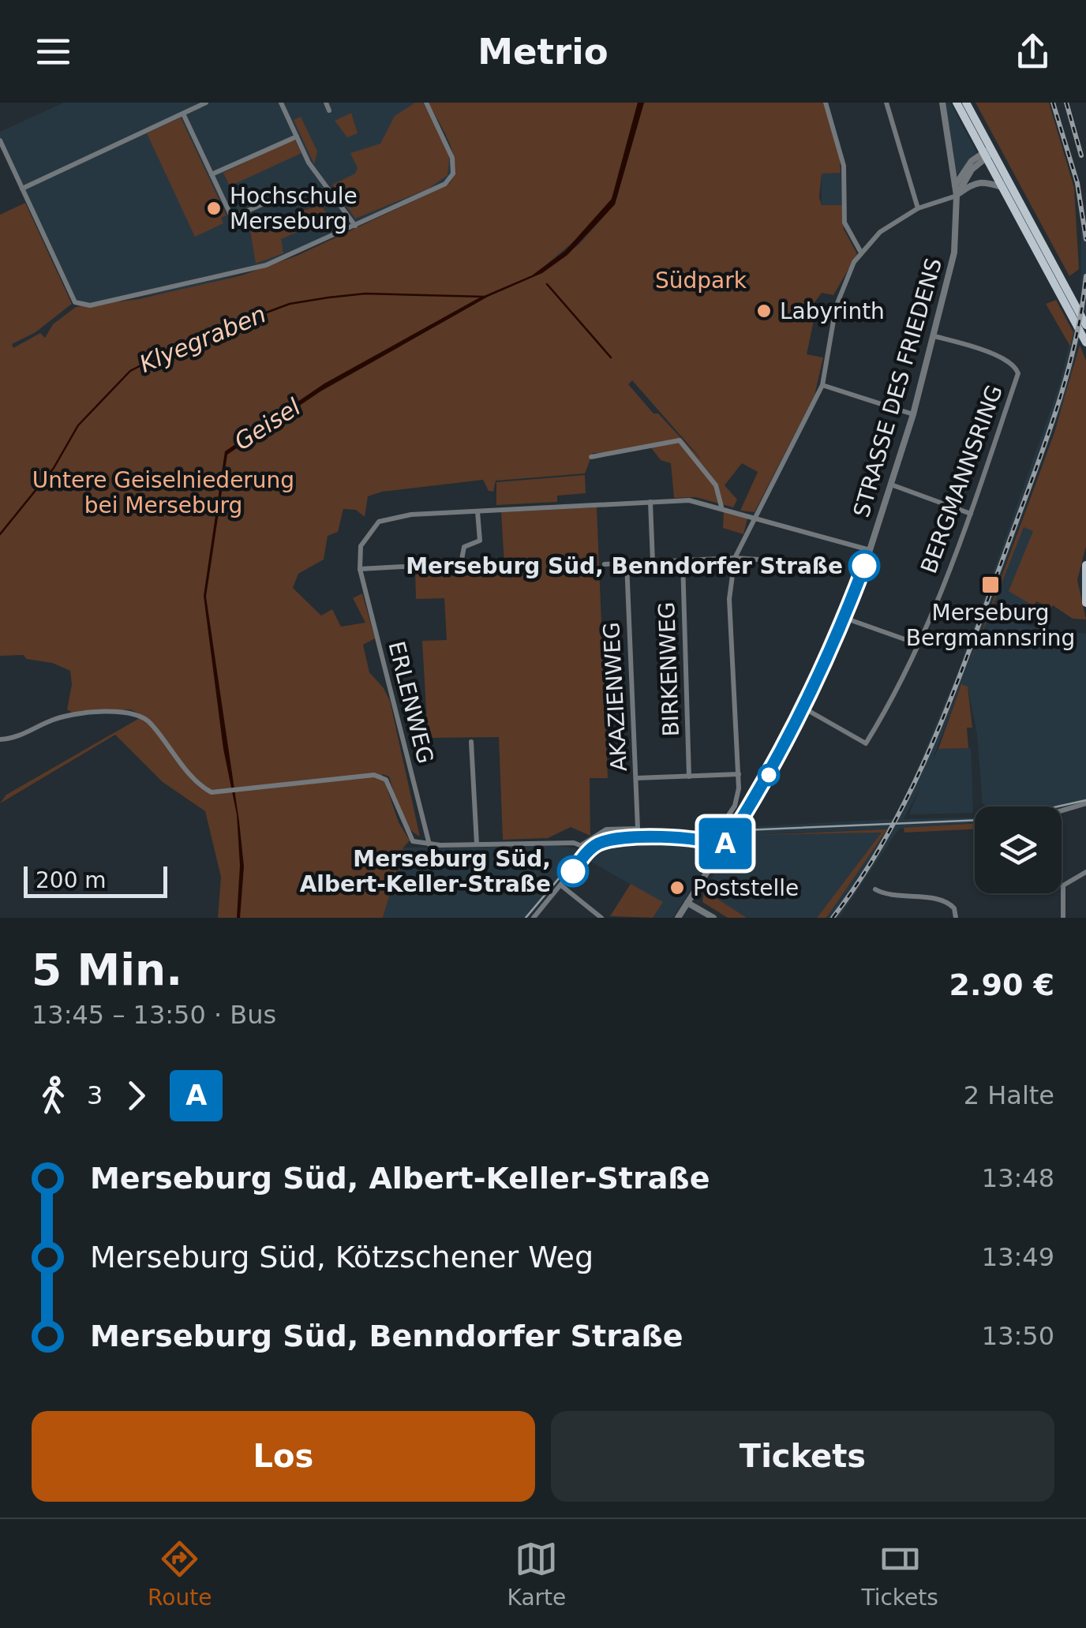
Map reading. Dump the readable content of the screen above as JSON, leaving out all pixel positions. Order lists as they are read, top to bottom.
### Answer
{
  "streets": {
    "street": [
      "STRASSE DES FRIEDENS",
      "BERGMANNSRING",
      "BIRKENWEG",
      "AKAZIENWEG",
      "ERLENWEG"
    ]
  },
  "crossings": [
    ["STRASSE DES FRIEDENS", "BERGMANNSRING"]
  ],
  "water": ["Klyegraben", "Geisel"],
  "parks": ["Südpark", "Untere Geiselniederung bei Merseburg"],
  "places": {
    "other": [
      "Hochschule Merseburg",
      "Labyrinth",
      "Merseburg Süd, Benndorfer Straße",
      "Merseburg Süd, Albert-Keller-Straße",
      "Poststelle"
    ],
    "transit": ["Merseburg Bergmannsring"]
  },
  "lines": ["bus line A"],
  "scale_bar": "200 m",
  "page": {
    "header": "Metrio",
    "on_map": "A",
    "scale": "200 m",
    "heading": ["5 Min.", "13:45 – 13:50 · Bus", "2.90 €"],
    "legs": ["3", "A", "2 Halte"],
    "list": [
      {
        "name": "Merseburg Süd, Albert-Keller-Straße",
        "value": "13:48"
      },
      {
        "name": "Merseburg Süd, Kötzschener Weg",
        "value": "13:49"
      },
      {
        "name": "Merseburg Süd, Benndorfer Straße",
        "value": "13:50"
      }
    ],
    "buttons": ["Los", "Tickets"],
    "tabs": ["Route", "Karte", "Tickets"]
  }
}
